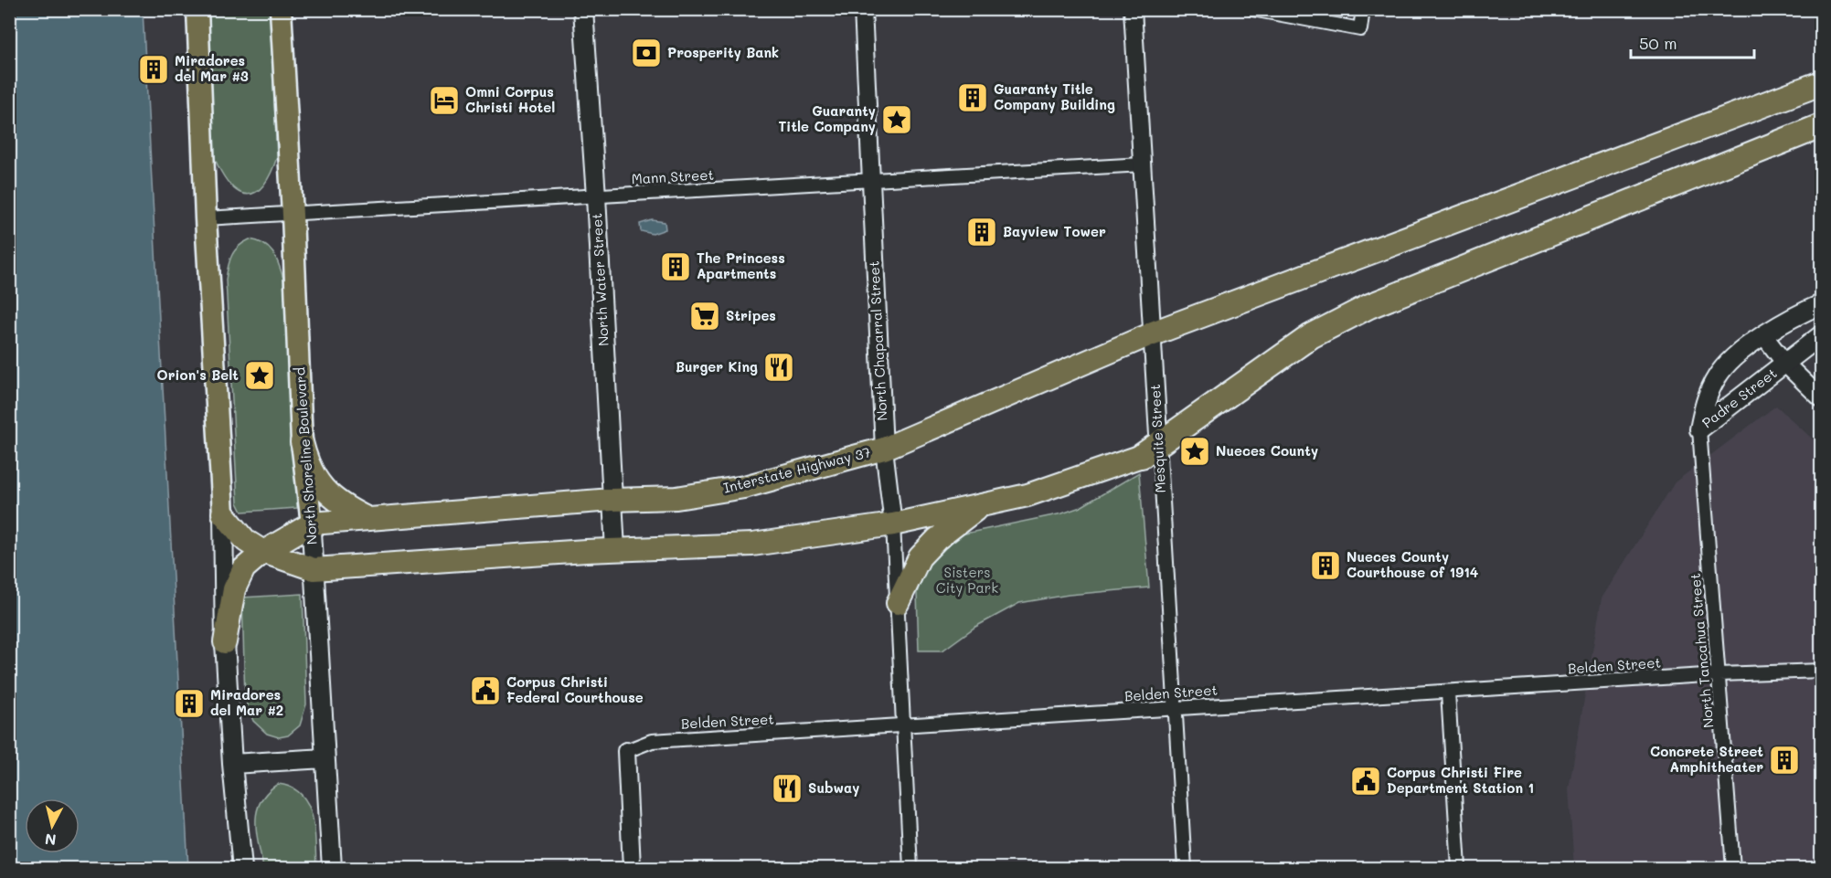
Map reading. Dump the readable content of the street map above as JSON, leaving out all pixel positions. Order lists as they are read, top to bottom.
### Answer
{
  "streets": {
    "highway": ["Interstate Highway 37"],
    "main road": ["North Water Street", "Padre Street", "North Shoreline Boulevard"],
    "street": [
      "Mann Street",
      "North Chaparral Street",
      "Mesquite Street",
      "North Tancahua Street",
      "Belden Street"
    ]
  },
  "crossings": [
    ["Mann Street", "North Water Street"],
    ["Mann Street", "North Chaparral Street"],
    ["Mann Street", "Mesquite Street"],
    ["Mann Street", "North Shoreline Boulevard"],
    ["North Water Street", "Interstate Highway 37"],
    ["North Chaparral Street", "Interstate Highway 37"],
    ["North Chaparral Street", "Belden Street"],
    ["Padre Street", "North Tancahua Street"],
    ["Mesquite Street", "Interstate Highway 37"],
    ["Mesquite Street", "Belden Street"],
    ["North Shoreline Boulevard", "Interstate Highway 37"],
    ["North Tancahua Street", "Belden Street"]
  ],
  "parks": ["Sisters City Park"],
  "places": {
    "bank": ["Prosperity Bank"],
    "building": [
      "Miradores del Mar #3",
      "Guaranty Title Company Building",
      "Bayview Tower",
      "The Princess Apartments",
      "Nueces County Courthouse of 1914",
      "Miradores del Mar #2",
      "Concrete Street Amphitheater"
    ],
    "hotel": ["Omni Corpus Christi Hotel"],
    "place": ["Guaranty Title Company", "Orion's Belt", "Nueces County"],
    "supermarket": ["Stripes"],
    "restaurant": ["Burger King", "Subway"],
    "public building": ["Corpus Christi Federal Courthouse", "Corpus Christi Fire Department Station 1"]
  },
  "scale_bar": "50 m",
  "north": "bottom"
}
